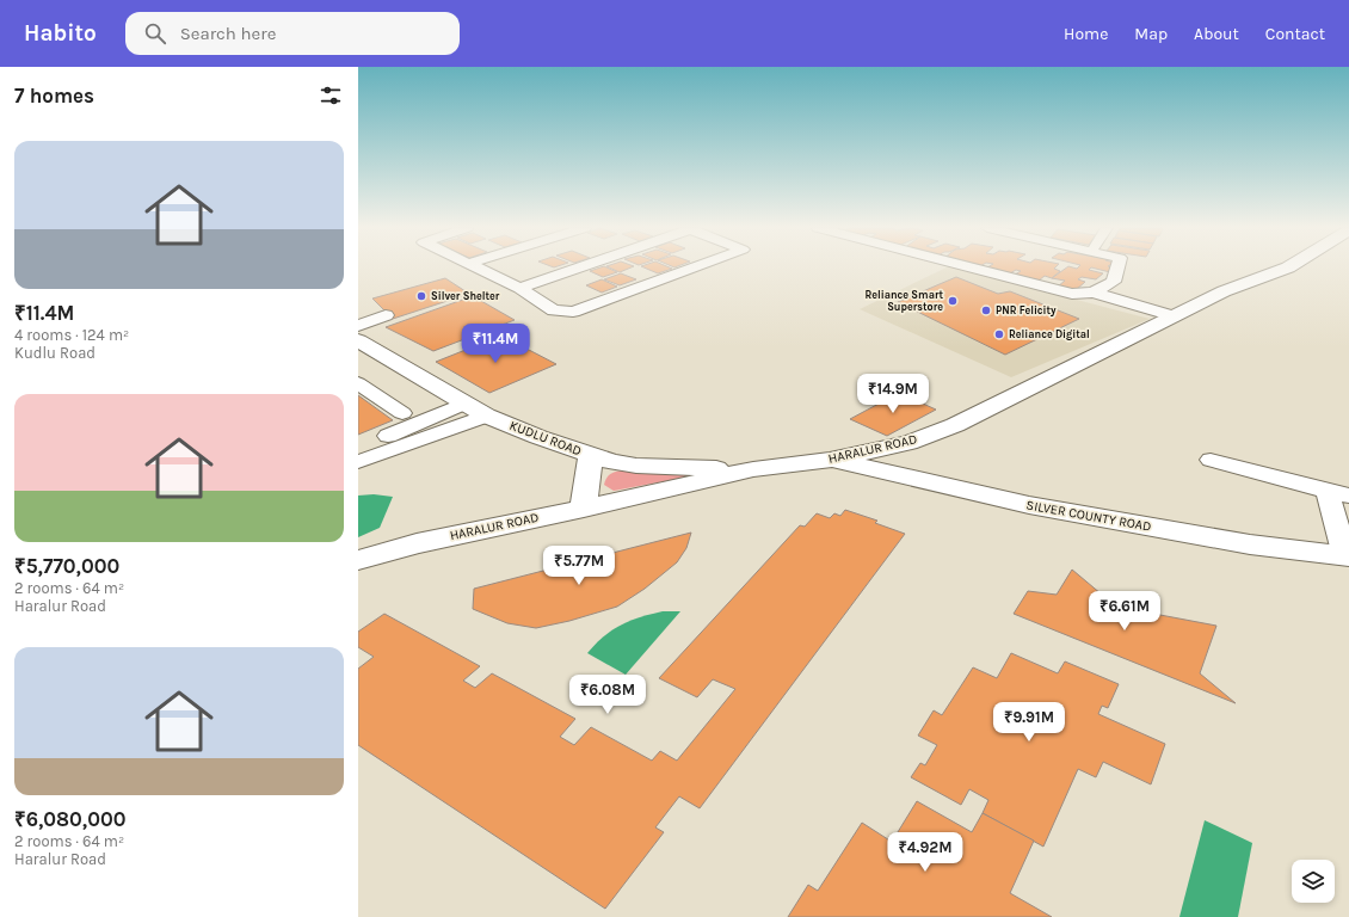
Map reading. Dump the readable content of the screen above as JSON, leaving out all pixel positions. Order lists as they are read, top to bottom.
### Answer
{
  "streets": {
    "street": ["KUDLU ROAD", "HARALUR ROAD", "SILVER COUNTY ROAD"]
  },
  "crossings": [
    ["KUDLU ROAD", "HARALUR ROAD"],
    ["HARALUR ROAD", "SILVER COUNTY ROAD"]
  ],
  "places": [
    "Silver Shelter",
    "Reliance Smart Superstore",
    "PNR Felicity",
    "Reliance Digital"
  ],
  "page": {
    "header": "Habito",
    "search": "Search here",
    "nav": [
      "Home",
      "Map",
      "About",
      "Contact"
    ],
    "heading": "7 homes",
    "list": [
      {
        "name": "₹11.4M",
        "note": "4 rooms · 124 m² · Kudlu Road"
      },
      {
        "name": "₹5,770,000",
        "note": "2 rooms · 64 m² · Haralur Road"
      },
      {
        "name": "₹6,080,000",
        "note": "2 rooms · 64 m² · Haralur Road"
      }
    ],
    "price": [
      "₹11.4M",
      "₹14.9M",
      "₹5.77M",
      "₹6.61M",
      "₹6.08M",
      "₹9.91M",
      "₹4.92M"
    ]
  }
}
